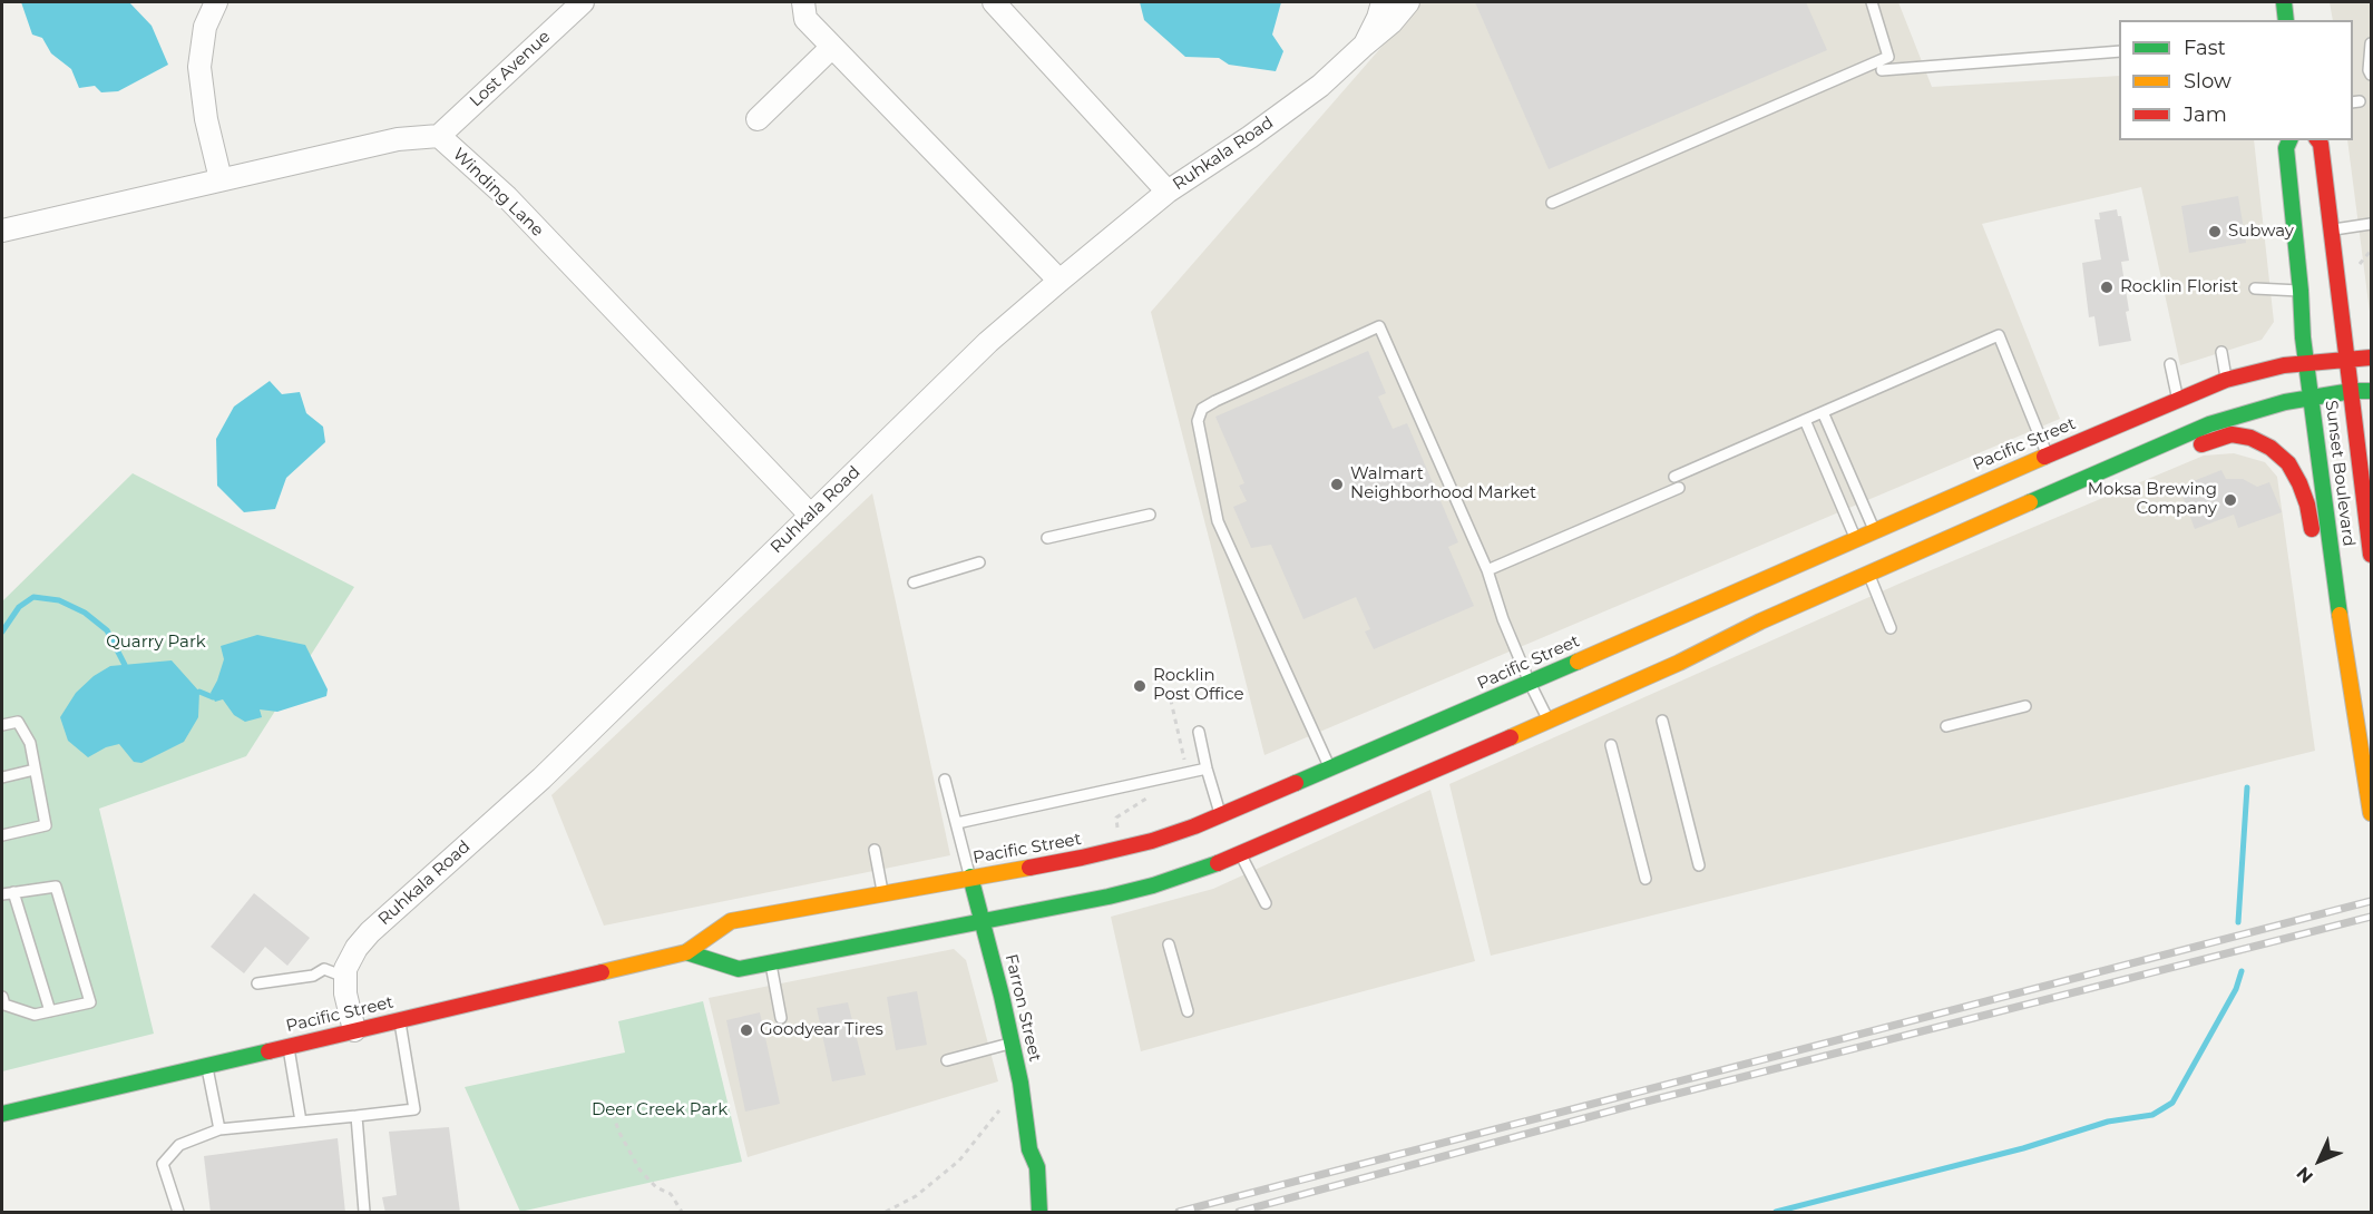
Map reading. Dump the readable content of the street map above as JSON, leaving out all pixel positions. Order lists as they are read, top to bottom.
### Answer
{
  "streets": {
    "main road": ["Pacific Street", "Sunset Boulevard", "Farron Street"],
    "street": ["Lost Avenue", "Ruhkala Road", "Winding Lane"]
  },
  "crossings": [
    ["Lost Avenue", "Winding Lane"],
    ["Ruhkala Road", "Winding Lane"],
    ["Pacific Street", "Sunset Boulevard"],
    ["Pacific Street", "Farron Street"]
  ],
  "parks": ["Quarry Park", "Deer Creek Park"],
  "places": [
    "Subway",
    "Rocklin Florist",
    "Walmart Neighborhood Market",
    "Moksa Brewing Company",
    "Rocklin Post Office",
    "Goodyear Tires"
  ],
  "legend": ["Fast", "Slow", "Jam"],
  "north": "bottom left"
}
